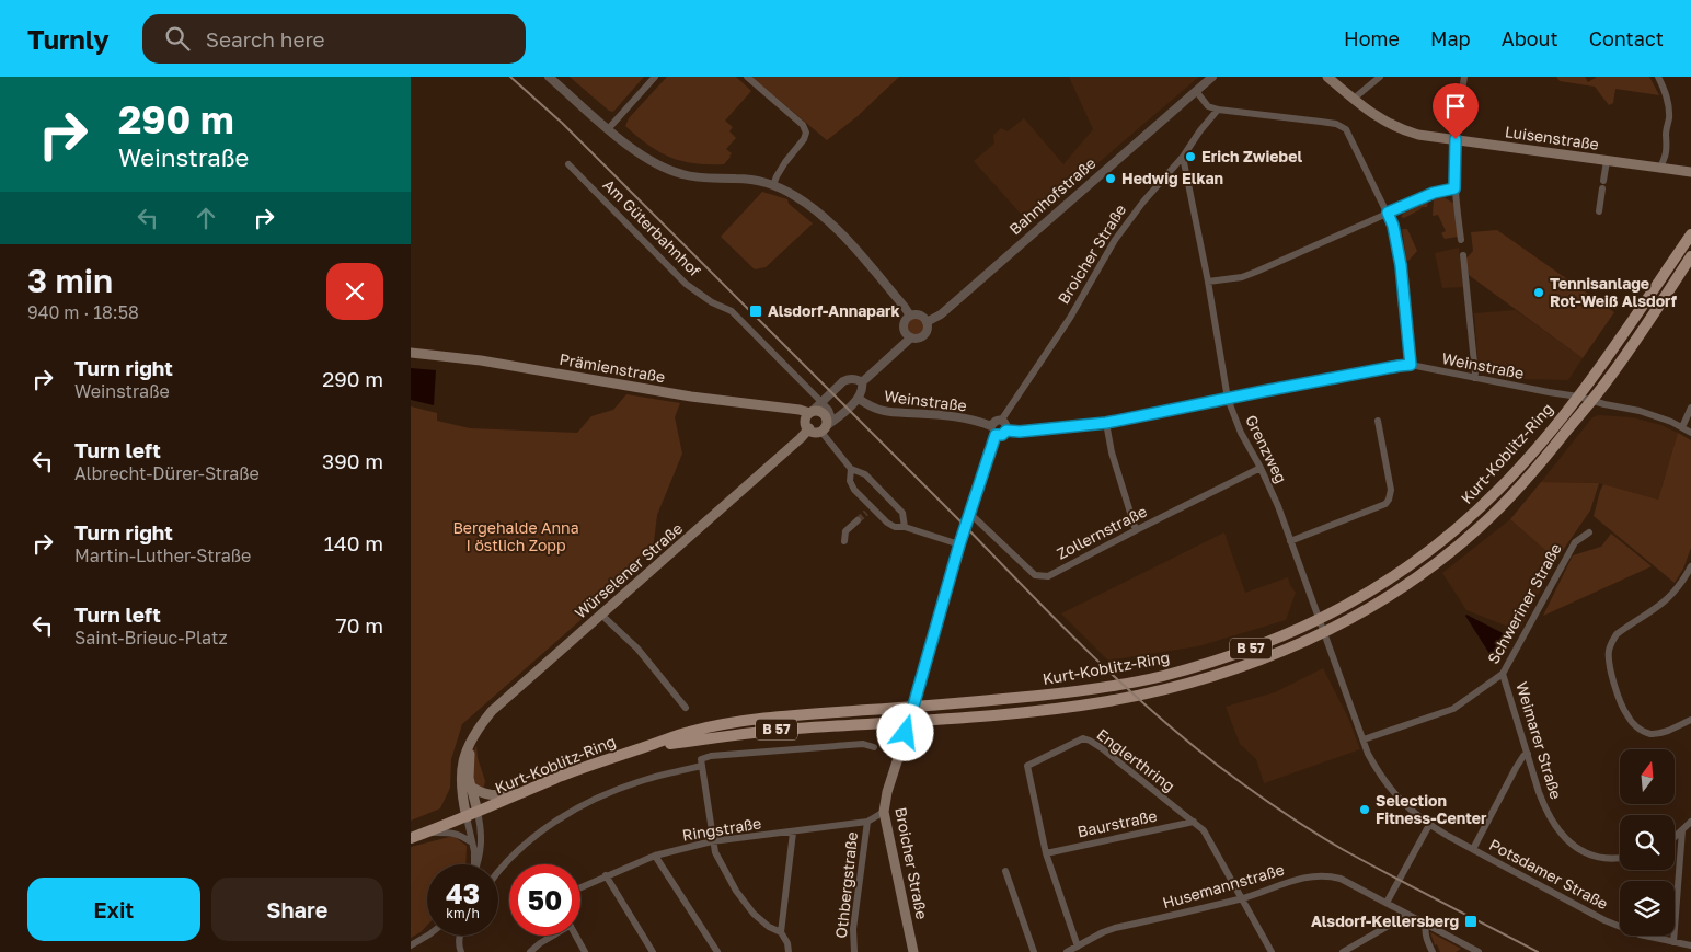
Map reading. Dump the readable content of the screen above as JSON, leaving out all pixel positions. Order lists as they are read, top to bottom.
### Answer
{
  "streets": {
    "main road": [
      "Luisenstraße",
      "Broicher Straße",
      "Prämienstraße",
      "Kurt-Koblitz-Ring",
      "Würselener Straße",
      "B 57"
    ],
    "street": [
      "Bahnhofstraße",
      "Am Güterbahnhof",
      "Weinstraße",
      "Grenzweg",
      "Zollernstraße",
      "Schweriner Straße",
      "Weimarer Straße",
      "Englerthring",
      "Baurstraße",
      "Ringstraße",
      "Potsdamer Straße",
      "Othbergstraße",
      "Husemannstraße"
    ]
  },
  "crossings": [
    ["Am Güterbahnhof", "Prämienstraße"],
    ["Am Güterbahnhof", "Würselener Straße"],
    ["Broicher Straße", "Weinstraße"],
    ["Broicher Straße", "Grenzweg"],
    ["Broicher Straße", "Kurt-Koblitz-Ring"],
    ["Broicher Straße", "Zollernstraße"],
    ["Broicher Straße", "Ringstraße"],
    ["Weinstraße", "Grenzweg"],
    ["Weinstraße", "Kurt-Koblitz-Ring"],
    ["Prämienstraße", "Würselener Straße"],
    ["Grenzweg", "Kurt-Koblitz-Ring"],
    ["Grenzweg", "Zollernstraße"],
    ["Kurt-Koblitz-Ring", "Würselener Straße"],
    ["Kurt-Koblitz-Ring", "B 57"],
    ["Würselener Straße", "B 57"],
    ["Schweriner Straße", "Weimarer Straße"],
    ["Englerthring", "Baurstraße"],
    ["Englerthring", "Husemannstraße"],
    ["Ringstraße", "Othbergstraße"]
  ],
  "parks": ["Bergehalde Anna I östlich Zopp"],
  "places": {
    "other": [
      "Erich Zwiebel",
      "Hedwig Elkan",
      "Tennisanlage Rot-Weiß Alsdorf",
      "Selection Fitness-Center"
    ],
    "transit": ["Alsdorf-Annapark", "Alsdorf-Kellersberg"]
  },
  "north": "top",
  "page": {
    "header": "Turnly",
    "search": "Search here",
    "nav": [
      "Home",
      "Map",
      "About",
      "Contact"
    ],
    "turn": ["290 m", "Weinstraße"],
    "heading": ["3 min", "940 m · 18:58"],
    "list": [
      {
        "name": "Turn right",
        "note": "Weinstraße",
        "value": "290 m"
      },
      {
        "name": "Turn left",
        "note": "Albrecht-Dürer-Straße",
        "value": "390 m"
      },
      {
        "name": "Turn right",
        "note": "Martin-Luther-Straße",
        "value": "140 m"
      },
      {
        "name": "Turn left",
        "note": "Saint-Brieuc-Platz",
        "value": "70 m"
      }
    ],
    "speed": "43 km/h",
    "limit": "50",
    "buttons": ["Exit", "Share"]
  }
}
